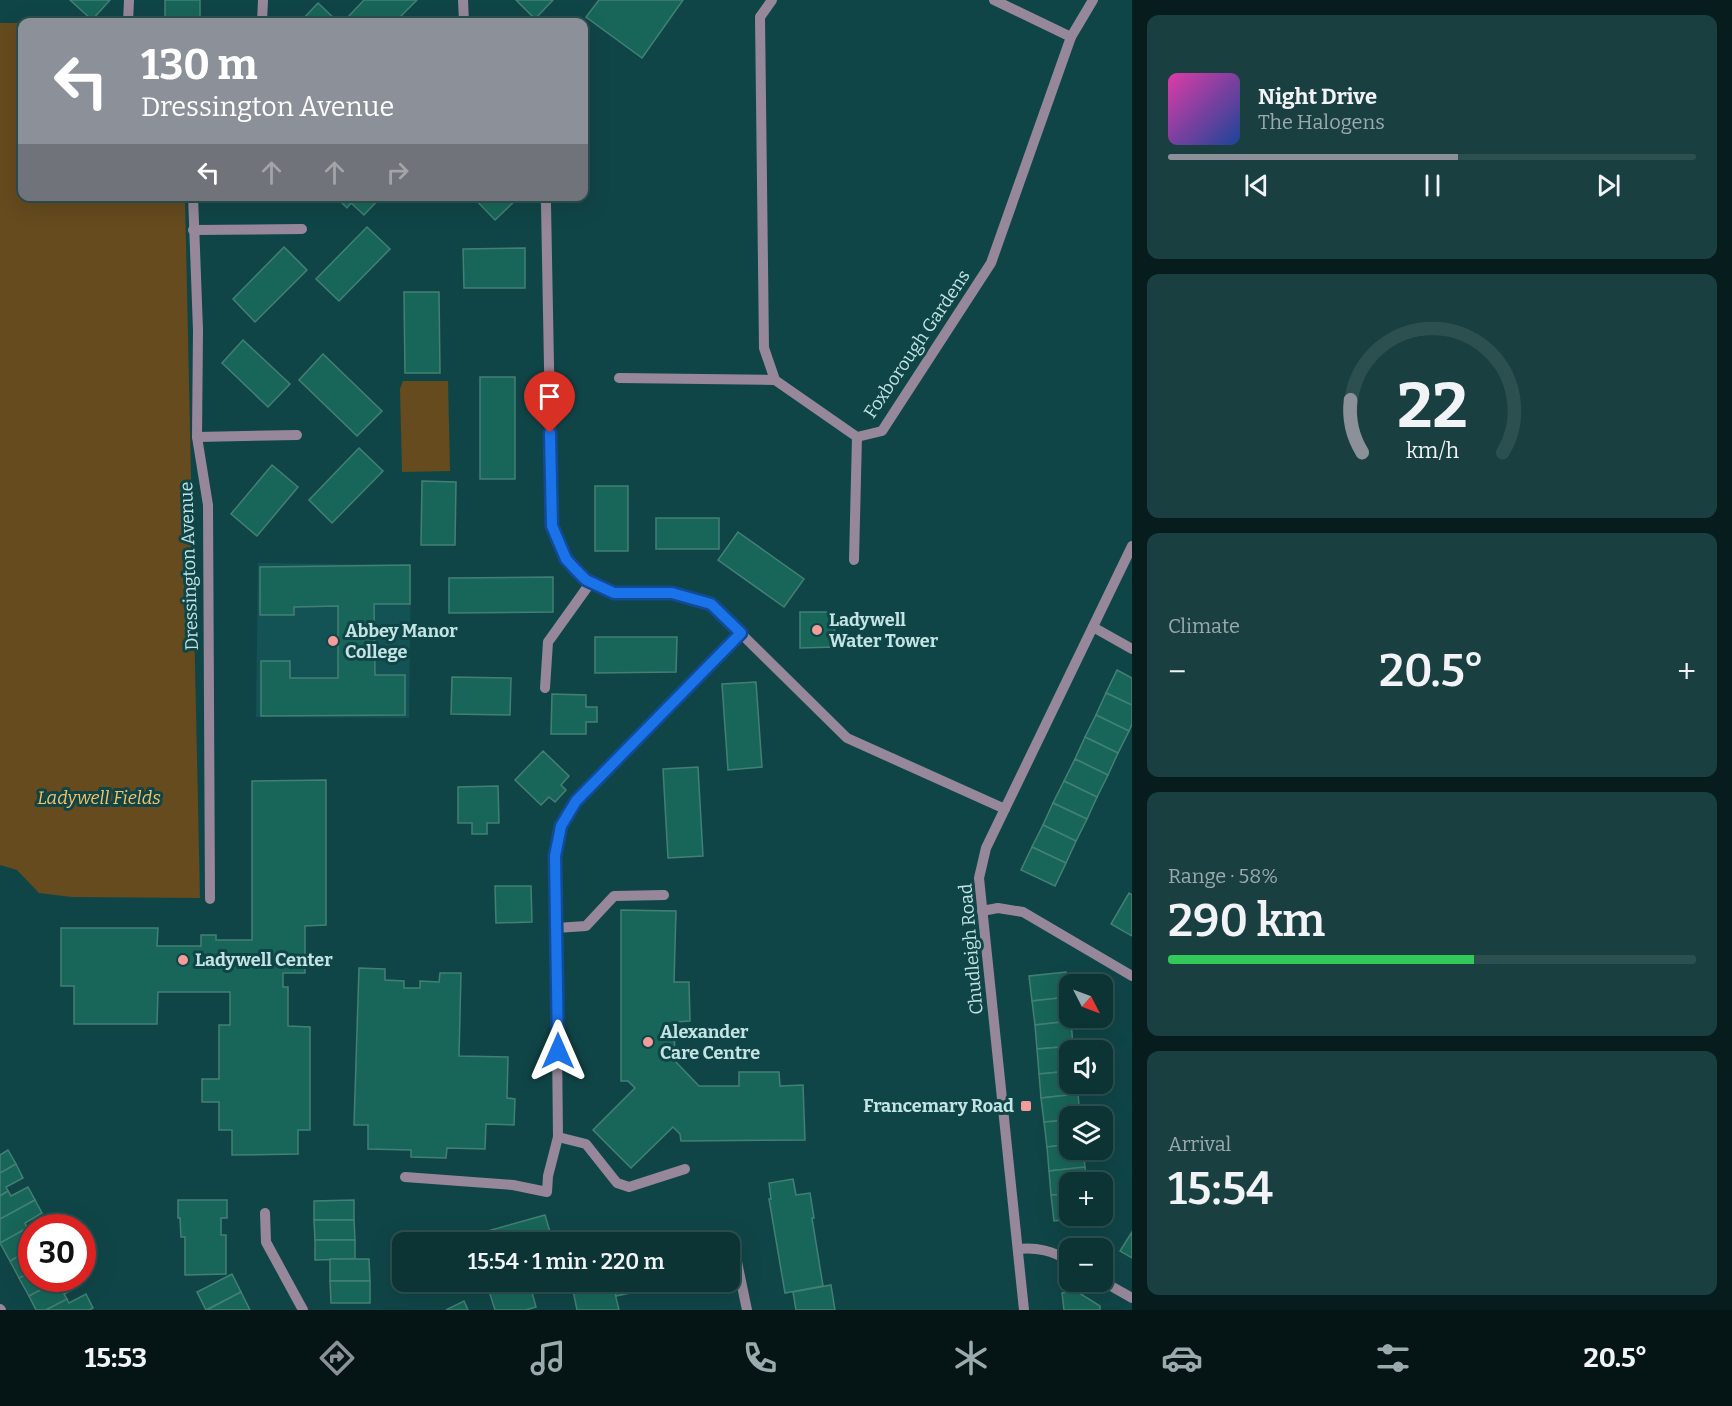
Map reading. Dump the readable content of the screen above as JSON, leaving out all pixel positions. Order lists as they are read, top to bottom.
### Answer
{
  "streets": {
    "street": ["Foxborough Gardens", "Dressington Avenue", "Chudleigh Road"]
  },
  "parks": ["Ladywell Fields"],
  "places": {
    "other": [
      "Ladywell Water Tower",
      "Abbey Manor College",
      "Ladywell Center",
      "Alexander Care Centre"
    ],
    "transit": ["Francemary Road"]
  },
  "north": "bottom right",
  "page": {
    "turn": ["130 m", "Dressington Avenue"],
    "song": ["Night Drive", "The Halogens"],
    "tile": [
      "Climate",
      ["Range · 58%", "290 km"],
      ["Arrival", "15:54"]
    ],
    "heat": ["−", "20.5°", "+"],
    "map_buttons": ["+", "−"],
    "limit": "30",
    "trip": "15:54 · 1 min · 220 m",
    "tabs": ["15:53", "20.5°"],
    "gauge": ["22", "km/h"]
  }
}
